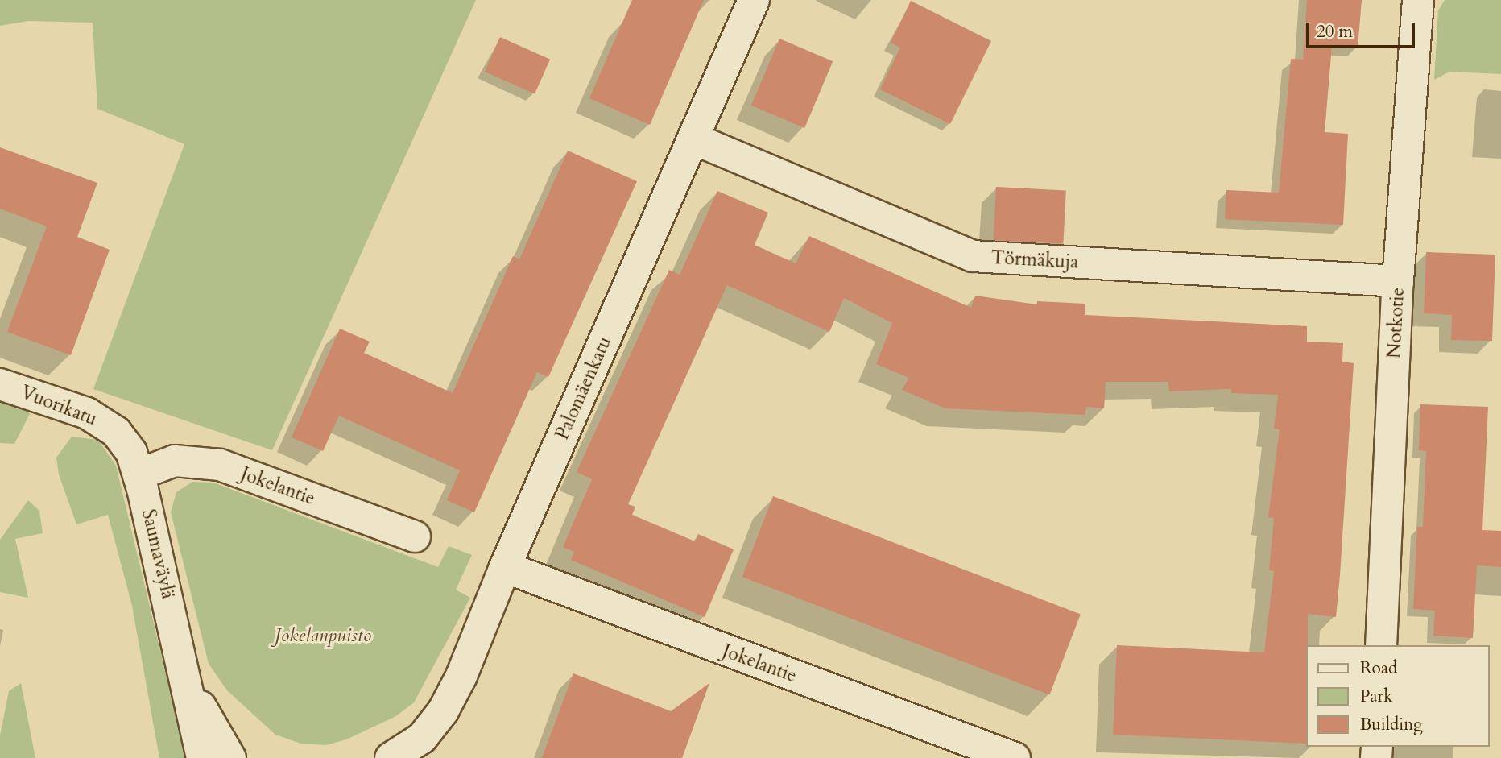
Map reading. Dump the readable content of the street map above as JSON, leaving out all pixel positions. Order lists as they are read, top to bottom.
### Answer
{
  "streets": {
    "street": [
      "Törmäkuja",
      "Notkotie",
      "Palomäenkatu",
      "Vuorikatu",
      "Jokelantie",
      "Saumaväylä"
    ]
  },
  "crossings": [
    ["Törmäkuja", "Notkotie"],
    ["Törmäkuja", "Palomäenkatu"],
    ["Palomäenkatu", "Jokelantie"],
    ["Vuorikatu", "Saumaväylä"],
    ["Jokelantie", "Saumaväylä"]
  ],
  "parks": ["Jokelanpuisto"],
  "legend": ["Road", "Park", "Building"],
  "scale_bar": "20 m"
}
